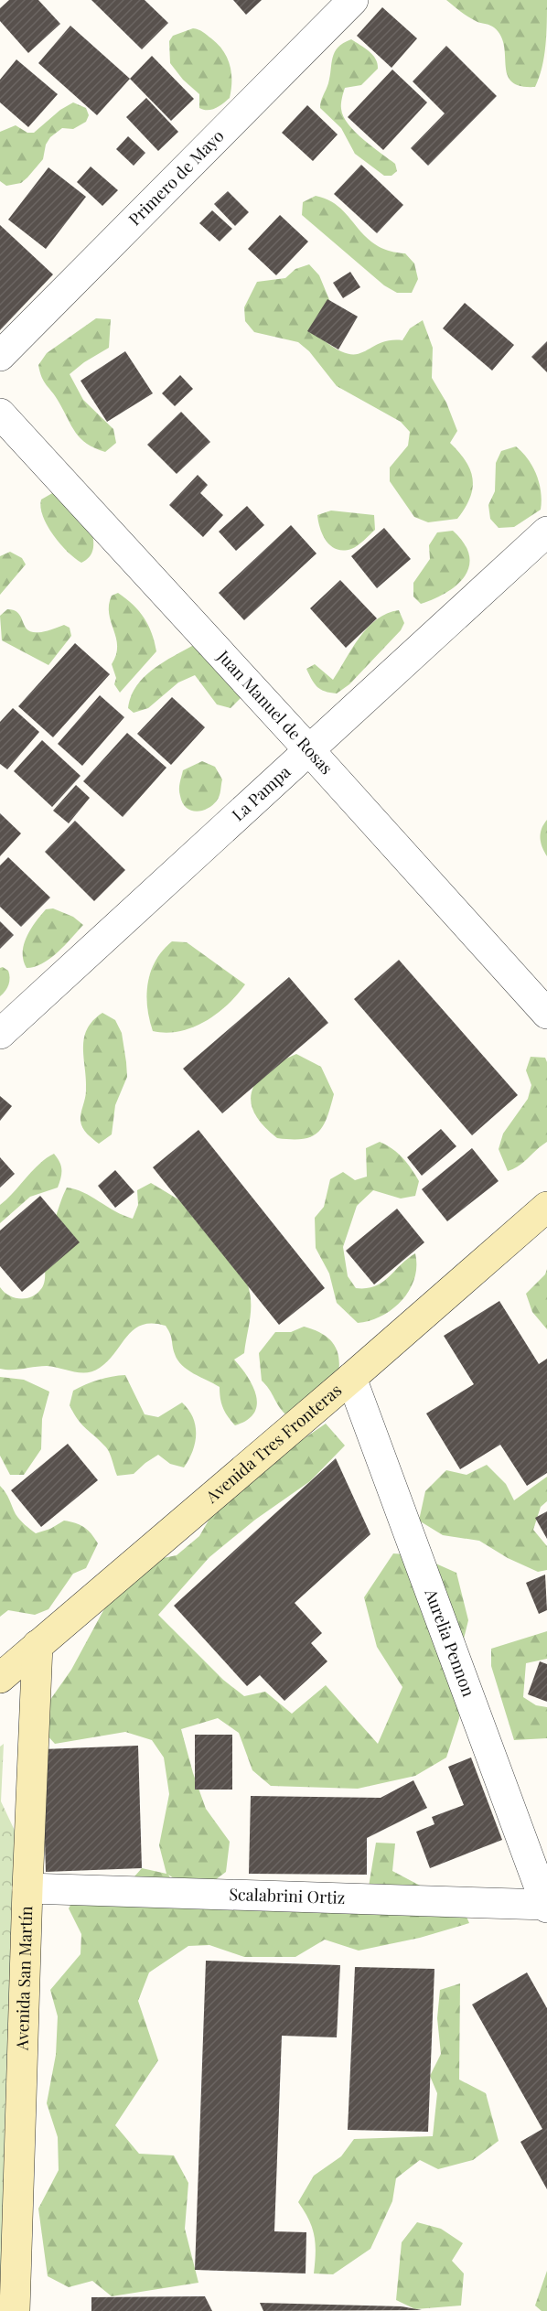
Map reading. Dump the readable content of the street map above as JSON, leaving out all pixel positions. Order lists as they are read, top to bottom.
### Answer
{
  "streets": {
    "main road": ["Avenida Tres Fronteras", "Avenida San Martín"],
    "street": [
      "Primero de Mayo",
      "Juan Manuel de Rosas",
      "La Pampa",
      "Aurelia Pennon",
      "Scalabrini Ortiz"
    ]
  },
  "crossings": [
    ["Juan Manuel de Rosas", "La Pampa"],
    ["Avenida Tres Fronteras", "Aurelia Pennon"],
    ["Avenida Tres Fronteras", "Avenida San Martín"],
    ["Aurelia Pennon", "Scalabrini Ortiz"],
    ["Scalabrini Ortiz", "Avenida San Martín"]
  ]
}
